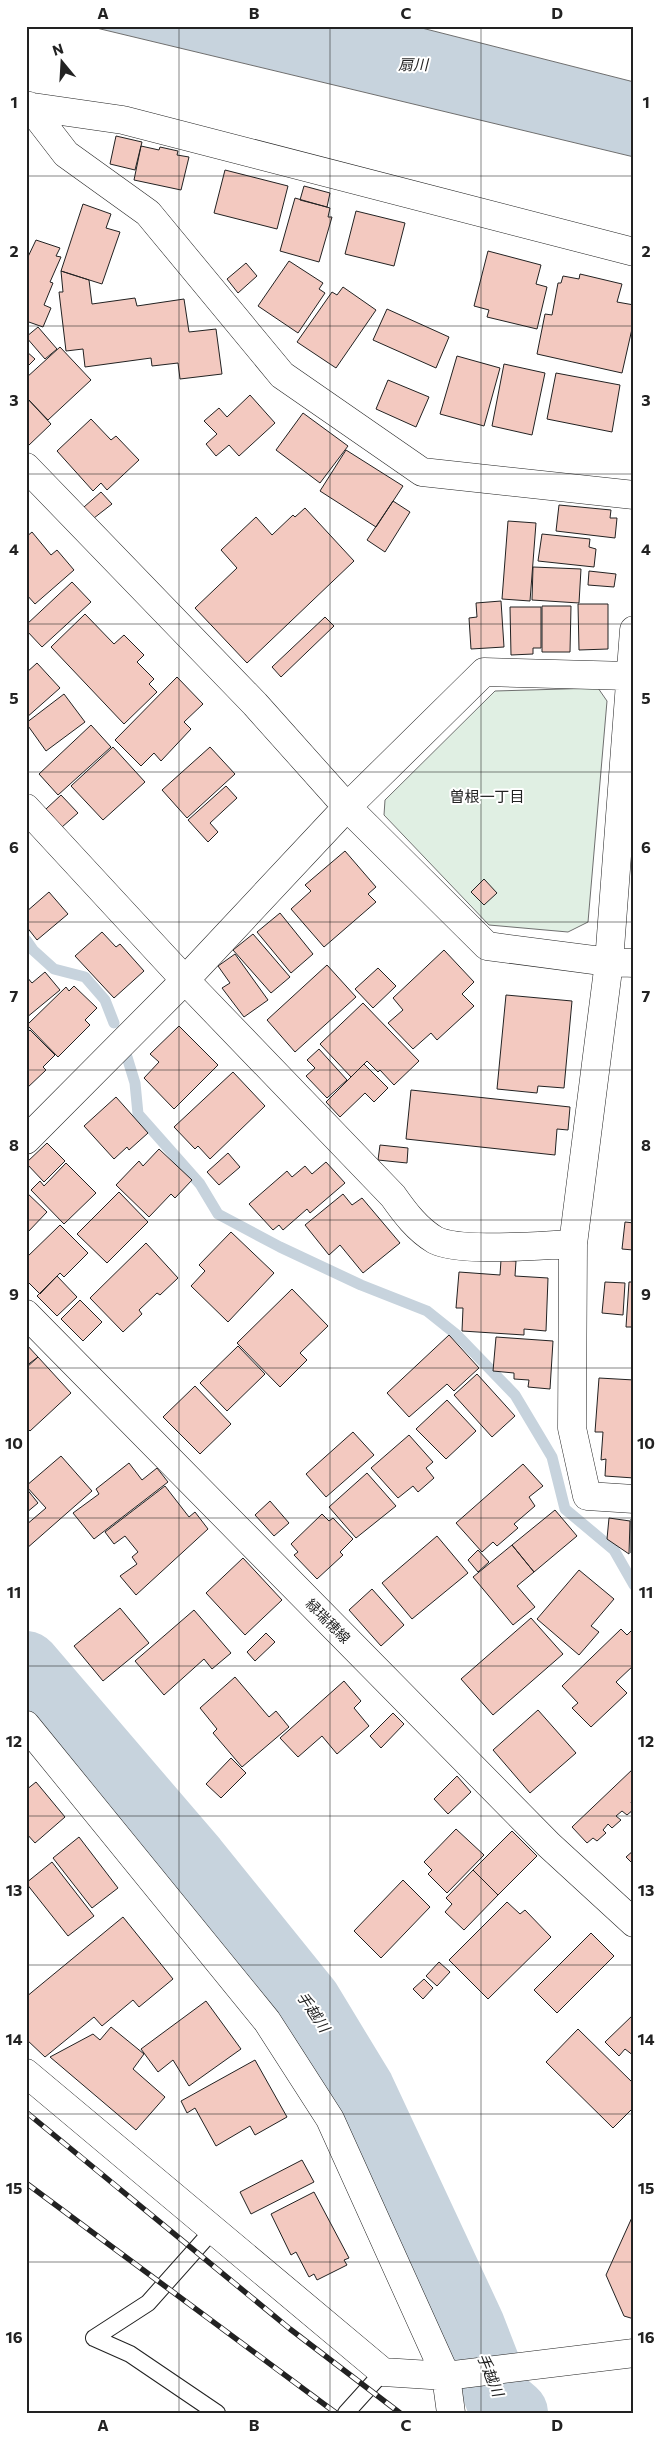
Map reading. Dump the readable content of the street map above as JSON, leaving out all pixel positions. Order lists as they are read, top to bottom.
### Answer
{
  "streets": {
    "street": ["緑瑞穂線"]
  },
  "districts": ["曽根一丁目"],
  "water": ["扇川", "手越川"],
  "north": "top",
  "grid": {
    "columns": [
      "A",
      "B",
      "C",
      "D"
    ],
    "rows": [
      "1",
      "2",
      "3",
      "4",
      "5",
      "6",
      "7",
      "8",
      "9",
      "10",
      "11",
      "12",
      "13",
      "14",
      "15",
      "16"
    ]
  }
}
